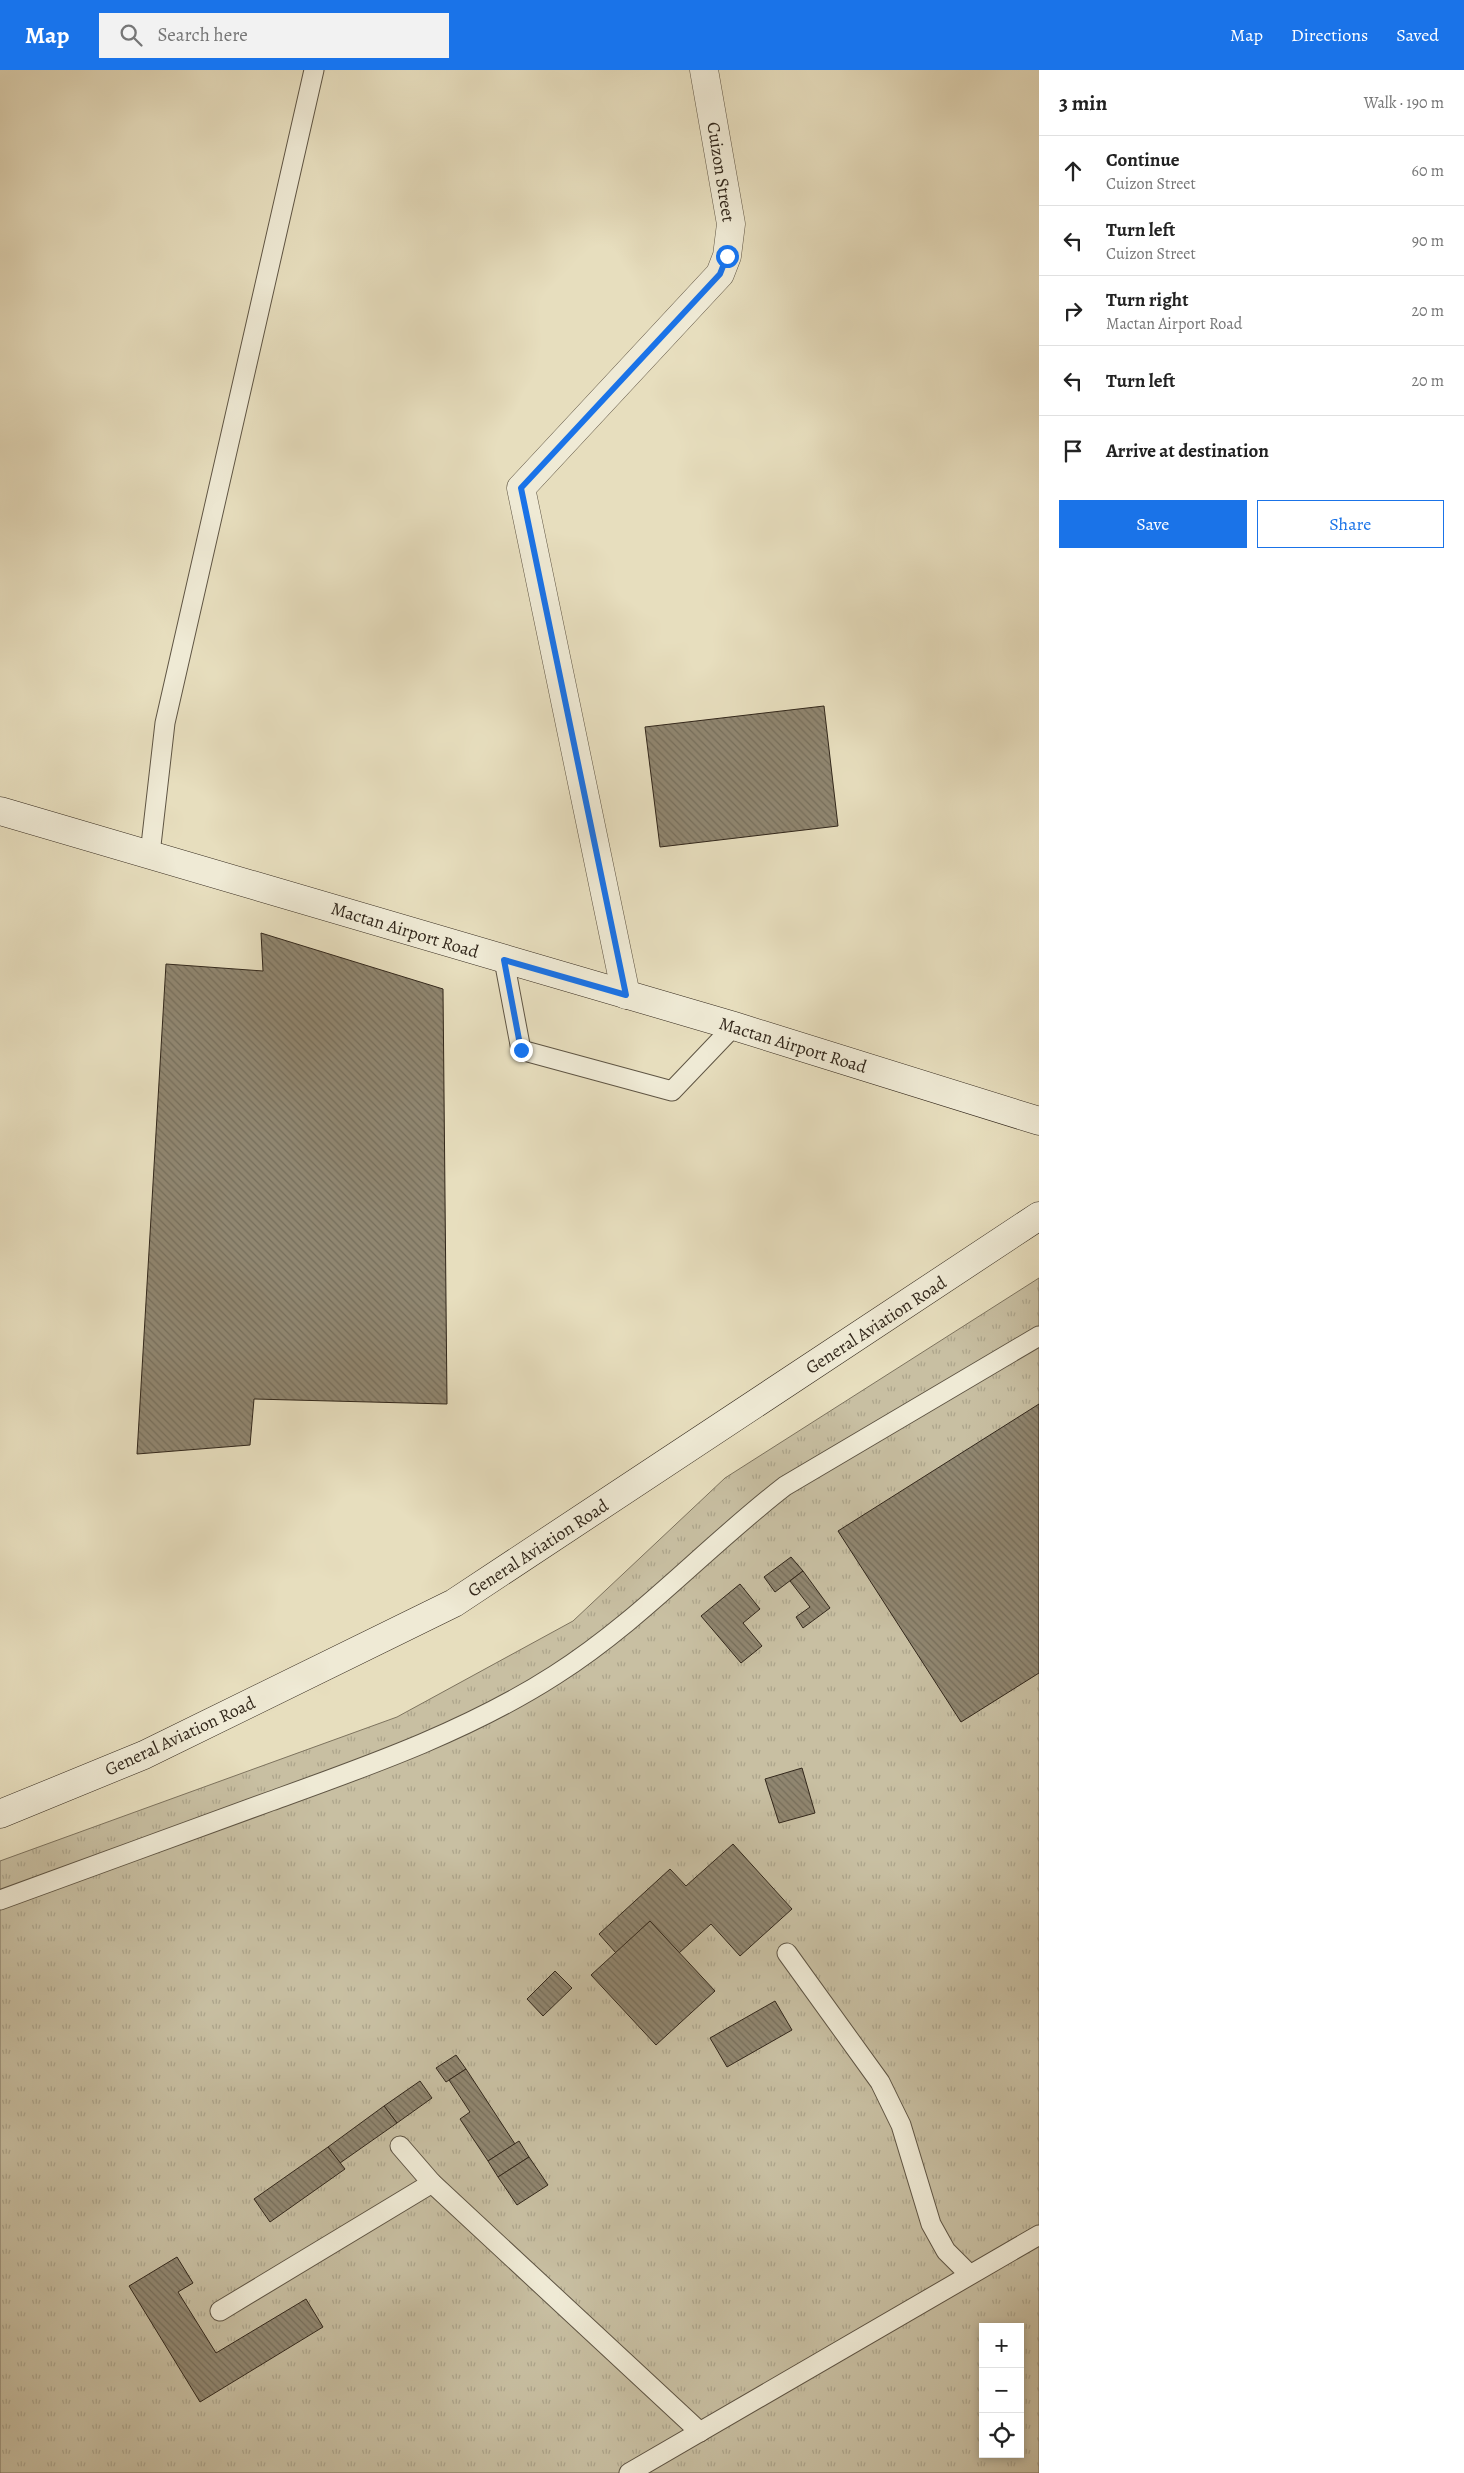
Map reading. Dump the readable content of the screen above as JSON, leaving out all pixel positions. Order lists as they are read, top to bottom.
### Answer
{
  "streets": {
    "main road": ["Cuizon Street", "Mactan Airport Road", "General Aviation Road"]
  },
  "crossings": [
    ["Cuizon Street", "Mactan Airport Road"]
  ],
  "page": {
    "header": "Map",
    "search": "Search here",
    "nav": ["Map", "Directions", "Saved"],
    "heading": ["3 min", "Walk · 190 m"],
    "list": [
      ["Continue", "Cuizon Street", "60 m"],
      ["Turn left", "Cuizon Street", "90 m"],
      ["Turn right", "Mactan Airport Road", "20 m"],
      ["Turn left", "20 m"],
      "Arrive at destination"
    ],
    "buttons": ["Save", "Share"],
    "map_buttons": ["+", "−"]
  }
}
